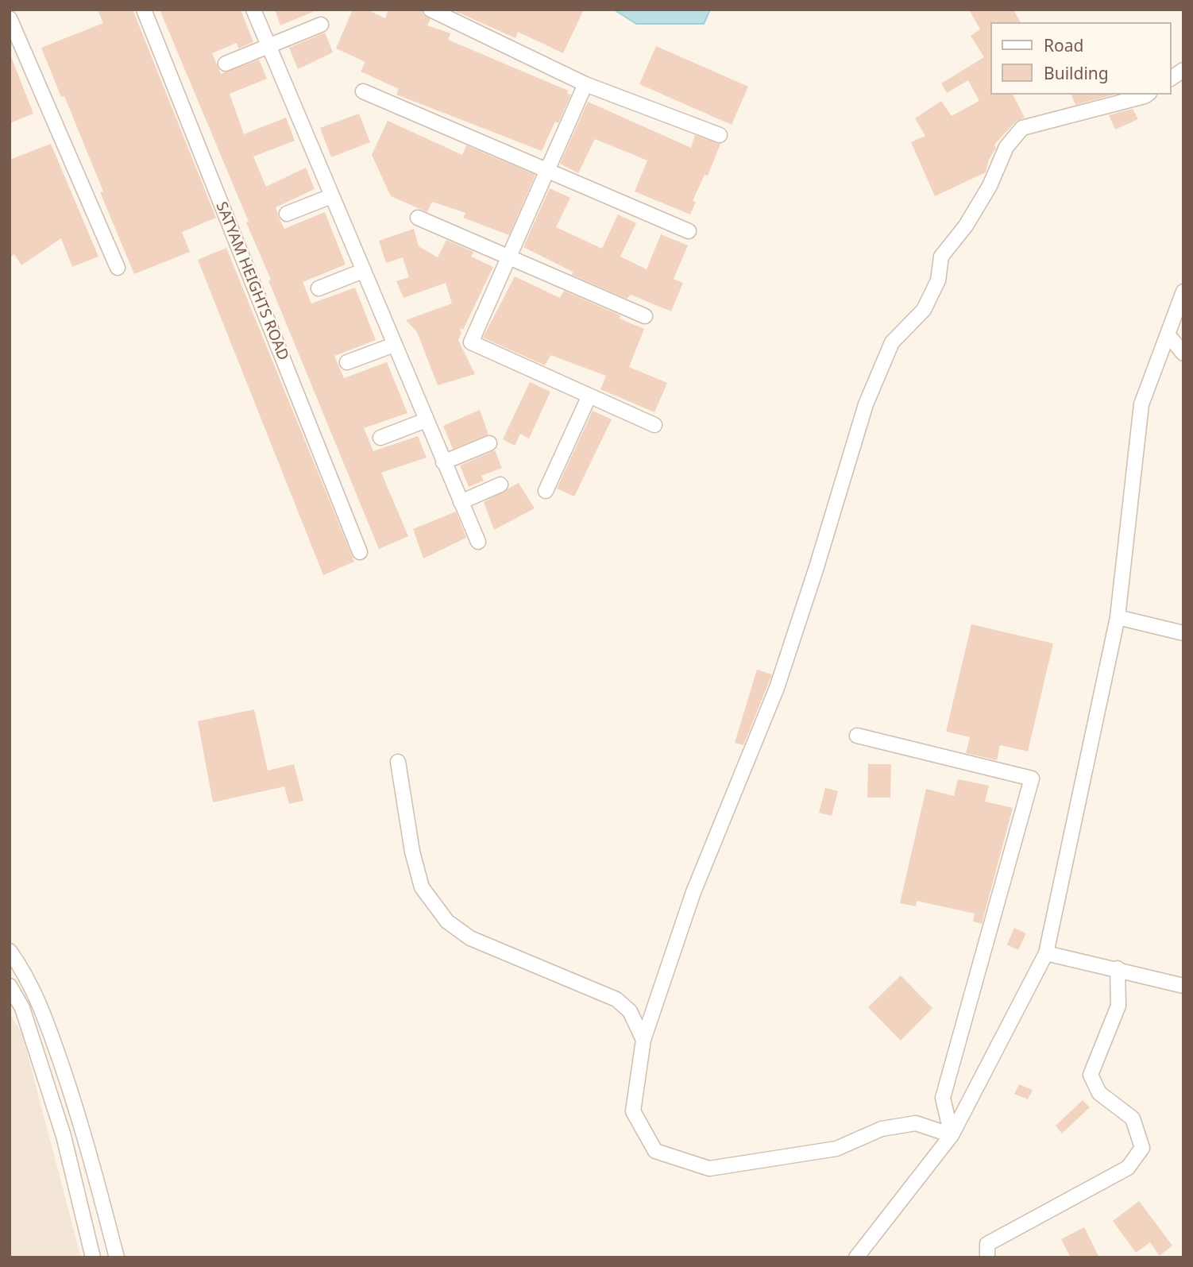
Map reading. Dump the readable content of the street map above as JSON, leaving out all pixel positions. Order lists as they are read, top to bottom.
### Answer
{
  "streets": {
    "street": ["SATYAM HEIGHTS ROAD"]
  },
  "legend": ["Road", "Building"]
}
